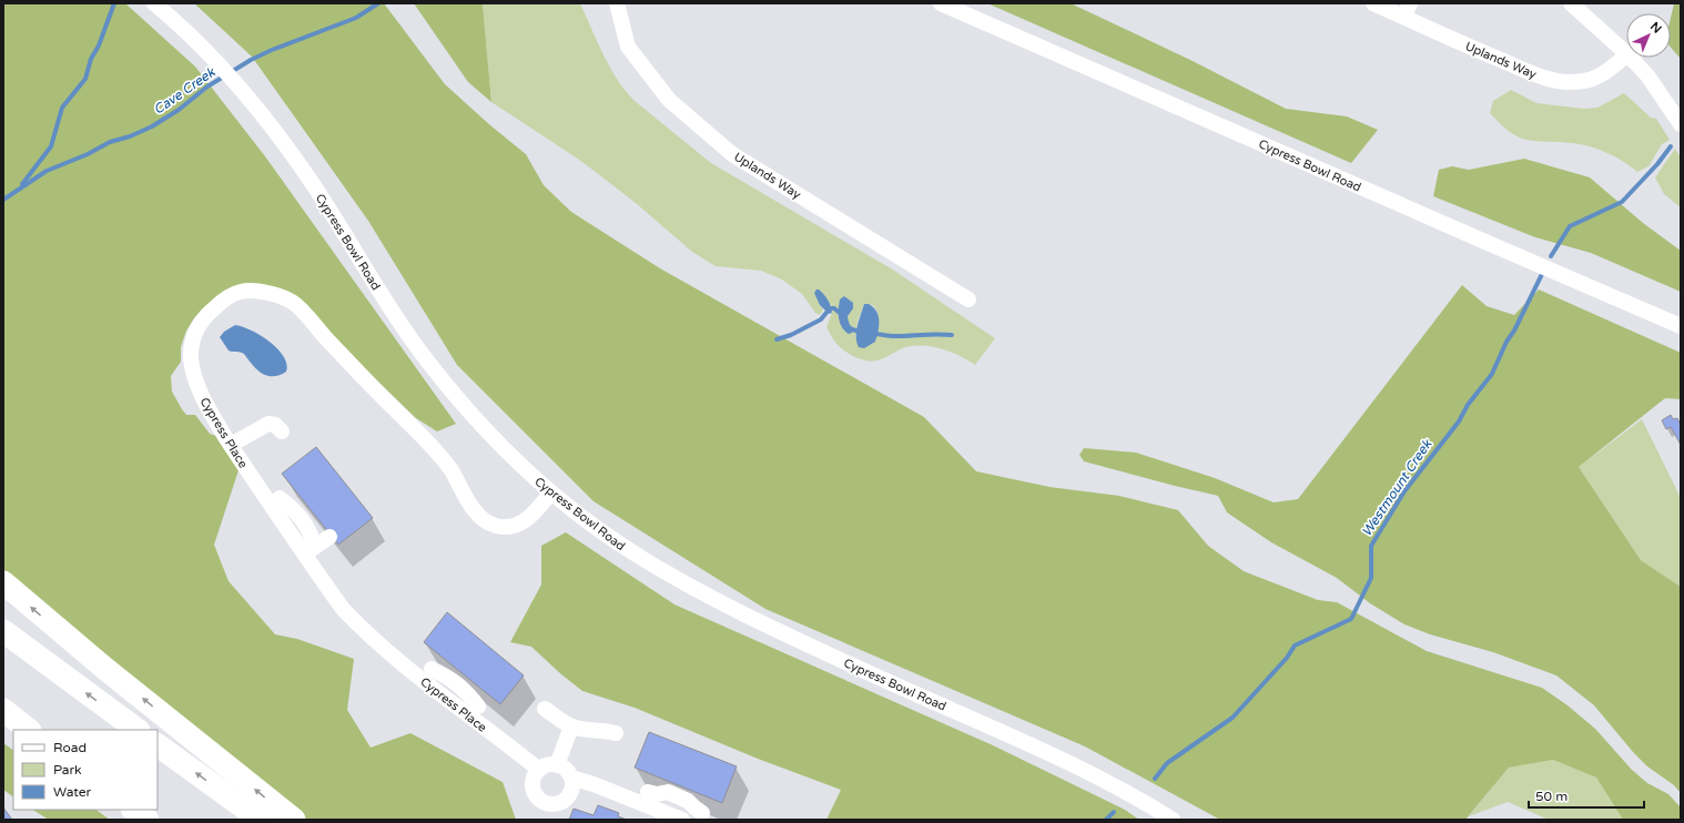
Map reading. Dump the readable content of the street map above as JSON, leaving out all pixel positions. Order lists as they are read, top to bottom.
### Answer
{
  "streets": {
    "street": ["Uplands Way", "Cypress Bowl Road", "Cypress Place"]
  },
  "crossings": [
    ["Cypress Bowl Road", "Cypress Place"]
  ],
  "water": ["Cave Creek", "Westmount Creek"],
  "legend": ["Road", "Park", "Water"],
  "scale_bar": "50 m",
  "north": "top right"
}
